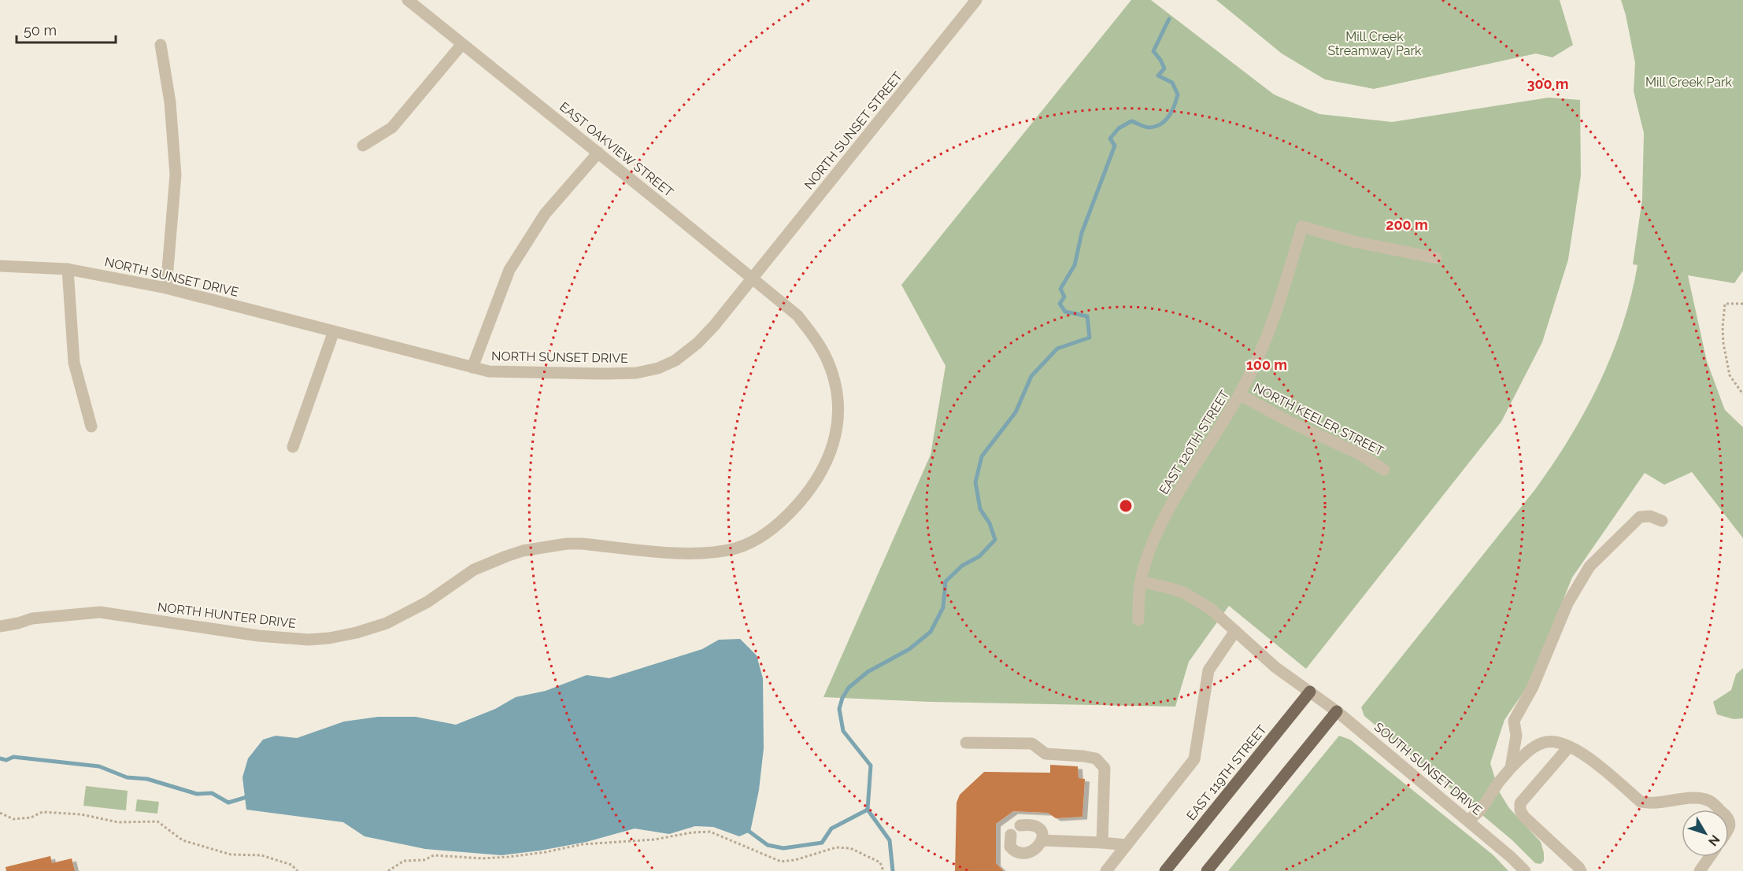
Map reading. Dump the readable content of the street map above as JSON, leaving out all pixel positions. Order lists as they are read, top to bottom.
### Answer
{
  "streets": {
    "main road": ["EAST 119TH STREET"],
    "street": [
      "NORTH SUNSET STREET",
      "EAST OAKVIEW STREET",
      "NORTH SUNSET DRIVE",
      "NORTH KEELER STREET",
      "EAST 120TH STREET",
      "NORTH HUNTER DRIVE",
      "SOUTH SUNSET DRIVE"
    ]
  },
  "crossings": [
    ["NORTH SUNSET STREET", "EAST OAKVIEW STREET"],
    ["NORTH SUNSET STREET", "NORTH SUNSET DRIVE"],
    ["NORTH SUNSET STREET", "NORTH HUNTER DRIVE"],
    ["EAST OAKVIEW STREET", "NORTH SUNSET DRIVE"],
    ["EAST OAKVIEW STREET", "NORTH HUNTER DRIVE"],
    ["NORTH SUNSET DRIVE", "NORTH HUNTER DRIVE"],
    ["NORTH KEELER STREET", "EAST 120TH STREET"],
    ["EAST 120TH STREET", "SOUTH SUNSET DRIVE"],
    ["SOUTH SUNSET DRIVE", "EAST 119TH STREET"]
  ],
  "parks": ["Mill Creek Streamway Park", "Mill Creek Park"],
  "scale_bar": "50 m",
  "north": "bottom right",
  "rings": ["300 m", "200 m", "100 m"]
}
